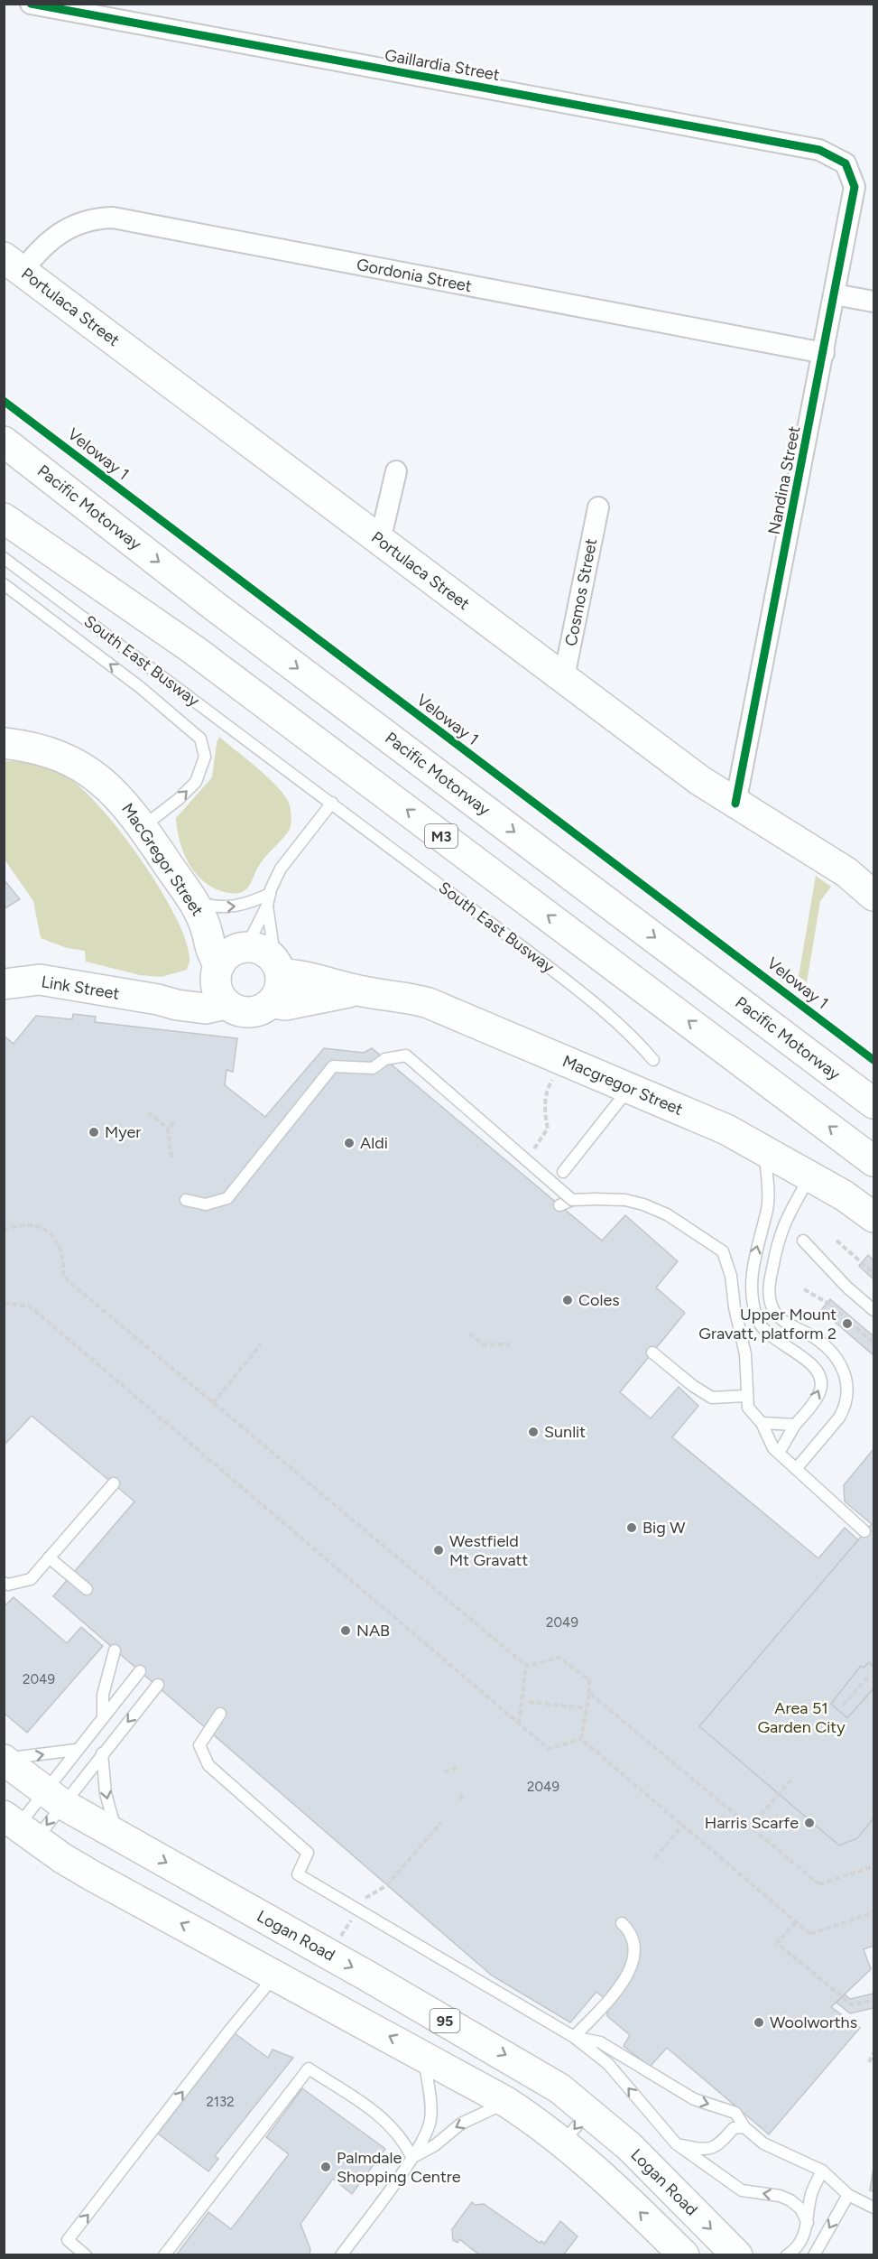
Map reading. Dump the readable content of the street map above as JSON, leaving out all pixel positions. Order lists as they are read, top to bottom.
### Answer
{
  "streets": {
    "main road": [
      "Portulaca Street",
      "Pacific Motorway",
      "M3",
      "MacGregor Street",
      "Link Street",
      "Macgregor Street",
      "Logan Road",
      "95"
    ],
    "street": [
      "Gaillardia Street",
      "Gordonia Street",
      "Nandina Street",
      "Cosmos Street"
    ],
    "lane": ["South East Busway"],
    "cycle path": ["Veloway 1"]
  },
  "crossings": [
    ["Gaillardia Street", "Nandina Street"],
    ["Gordonia Street", "Portulaca Street"],
    ["Gordonia Street", "Nandina Street"],
    ["Portulaca Street", "Nandina Street"],
    ["Portulaca Street", "Cosmos Street"],
    ["MacGregor Street", "Link Street"],
    ["MacGregor Street", "Macgregor Street"],
    ["Link Street", "Macgregor Street"]
  ],
  "parks": ["Area 51 Garden City"],
  "places": [
    "Myer",
    "Aldi",
    "Coles",
    "Upper Mount Gravatt, platform 2",
    "Sunlit",
    "Big W",
    "Westfield Mt Gravatt",
    "NAB",
    "Harris Scarfe",
    "Woolworths",
    "Palmdale Shopping Centre"
  ],
  "house_numbers": [
    "2049",
    "2049",
    "2049",
    "2132"
  ]
}
